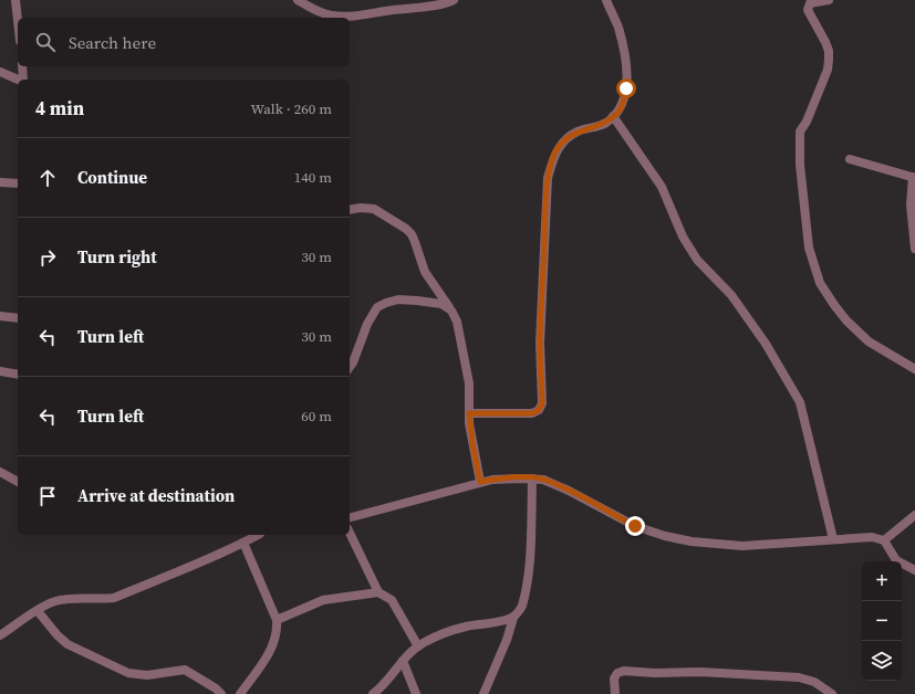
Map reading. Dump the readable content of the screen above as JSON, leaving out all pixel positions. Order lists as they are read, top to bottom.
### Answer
{
  "page": {
    "search": "Search here",
    "heading": ["4 min", "Walk · 260 m"],
    "list": [
      ["Continue", "140 m"],
      ["Turn right", "30 m"],
      ["Turn left", "30 m"],
      ["Turn left", "60 m"],
      "Arrive at destination"
    ],
    "map_buttons": ["+", "−"]
  }
}
